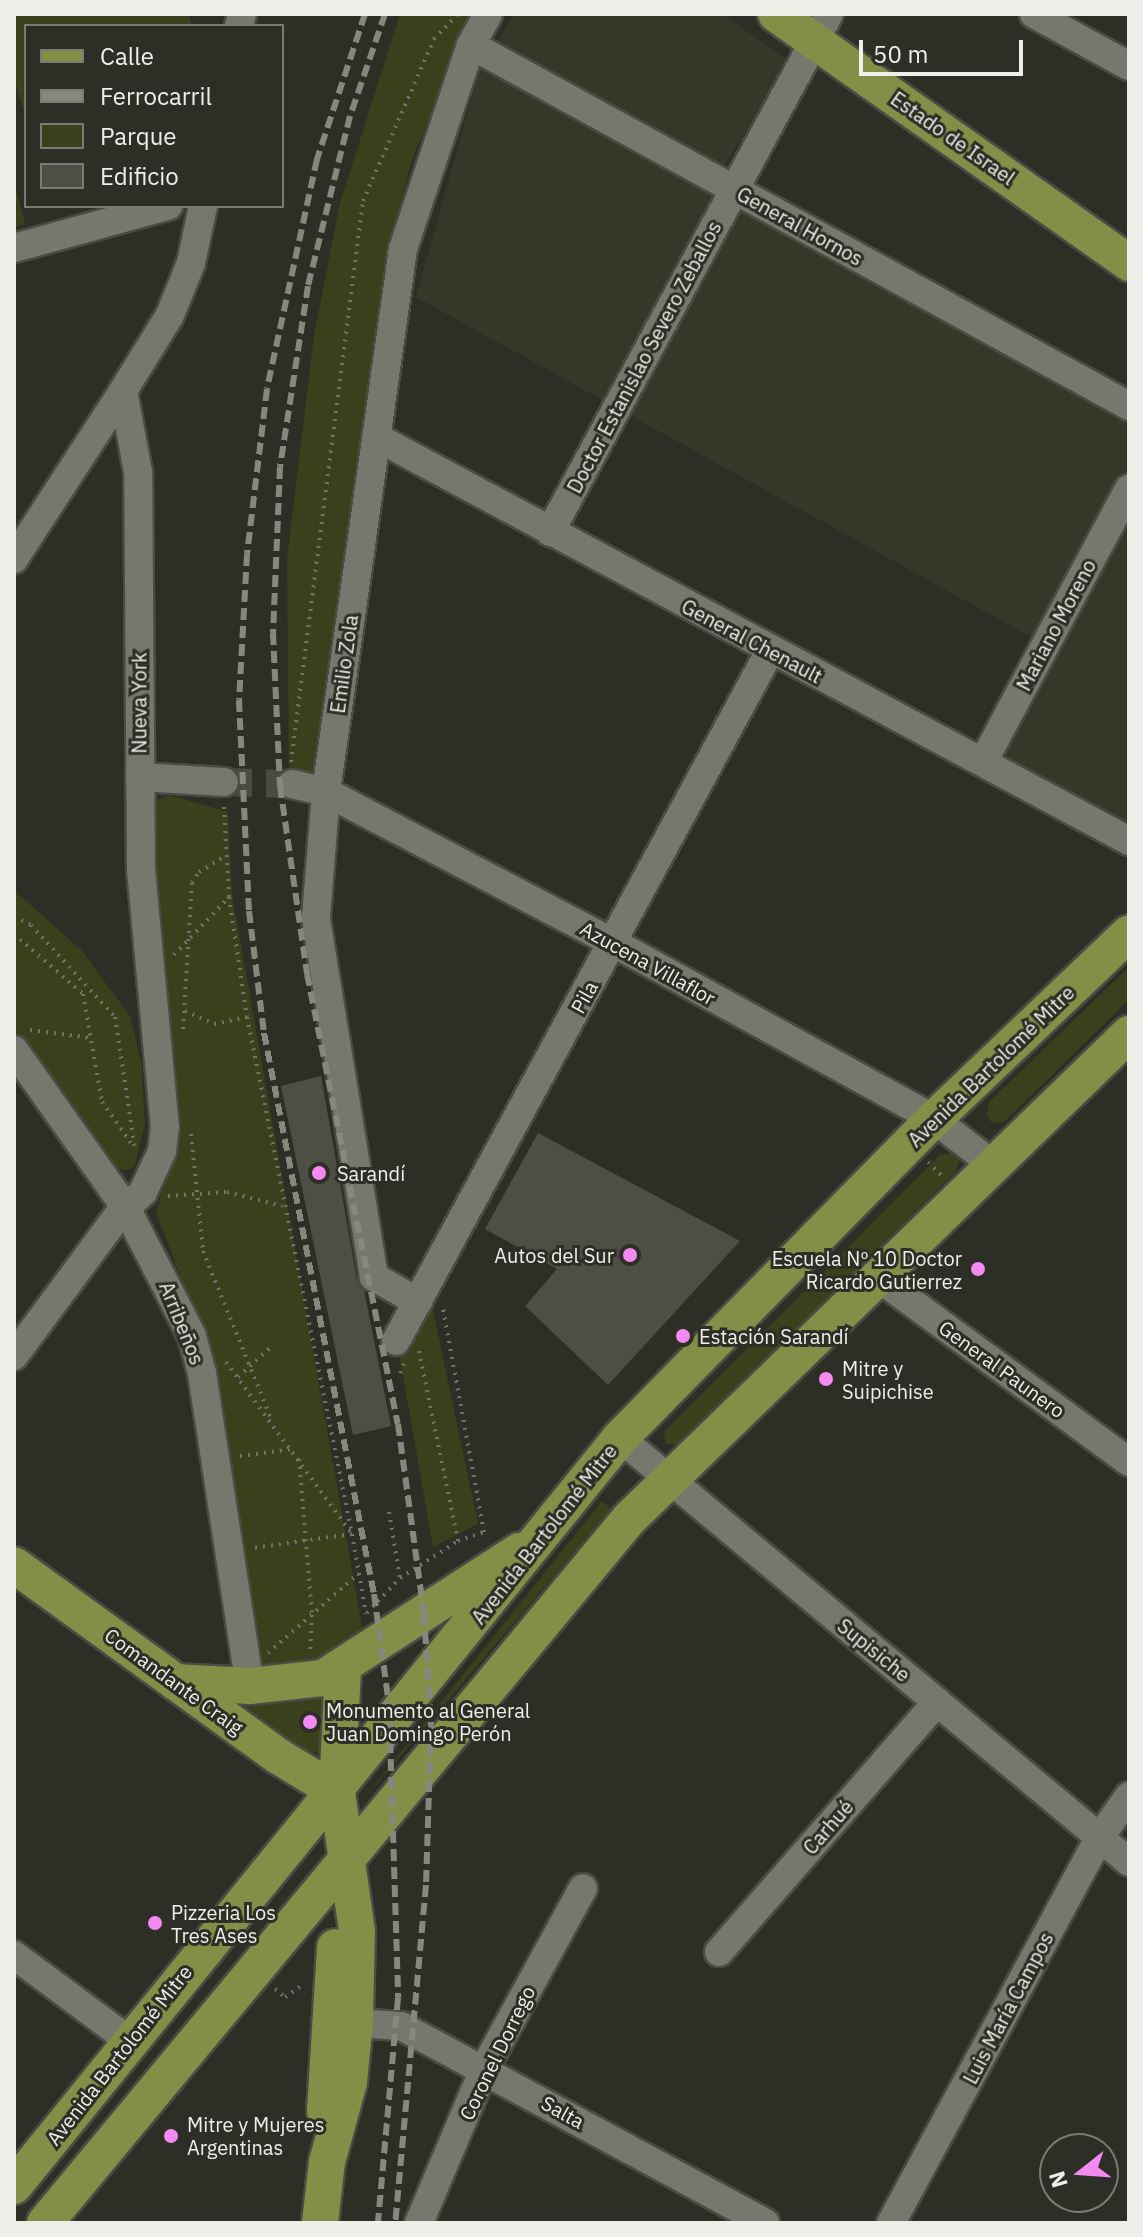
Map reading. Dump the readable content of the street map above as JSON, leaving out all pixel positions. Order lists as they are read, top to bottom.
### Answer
{
  "streets": {
    "main road": ["Estado de Israel", "Avenida Bartolomé Mitre", "Comandante Craig"],
    "street": [
      "General Hornos",
      "Doctor Estanislao Severo Zeballos",
      "Mariano Moreno",
      "General Chenault",
      "Emilio Zola",
      "Nueva York",
      "Azucena Villaflor",
      "Pila",
      "Arribeños",
      "General Paunero",
      "Supisiche",
      "Carhué",
      "Luis María Campos",
      "Coronel Dorrego",
      "Salta"
    ]
  },
  "crossings": [
    ["Estado de Israel", "Doctor Estanislao Severo Zeballos"],
    ["General Hornos", "Doctor Estanislao Severo Zeballos"],
    ["General Hornos", "Emilio Zola"],
    ["Doctor Estanislao Severo Zeballos", "General Chenault"],
    ["Mariano Moreno", "General Chenault"],
    ["General Chenault", "Emilio Zola"],
    ["General Chenault", "Pila"],
    ["Emilio Zola", "Azucena Villaflor"],
    ["Emilio Zola", "Pila"],
    ["Nueva York", "Arribeños"],
    ["Azucena Villaflor", "Pila"],
    ["Azucena Villaflor", "Avenida Bartolomé Mitre"],
    ["Avenida Bartolomé Mitre", "Supisiche"],
    ["Avenida Bartolomé Mitre", "Comandante Craig"],
    ["Supisiche", "Carhué"],
    ["Supisiche", "Luis María Campos"],
    ["Coronel Dorrego", "Salta"]
  ],
  "places": [
    "Sarandí",
    "Autos del Sur",
    "Escuela Nº 10 Doctor Ricardo Gutierrez",
    "Estación Sarandí",
    "Mitre y Suipichise",
    "Monumento al General Juan Domingo Perón",
    "Pizzeria Los Tres Ases",
    "Mitre y Mujeres Argentinas"
  ],
  "legend": [
    "Calle",
    "Ferrocarril",
    "Parque",
    "Edificio"
  ],
  "scale_bar": "50 m",
  "north": "left"
}
